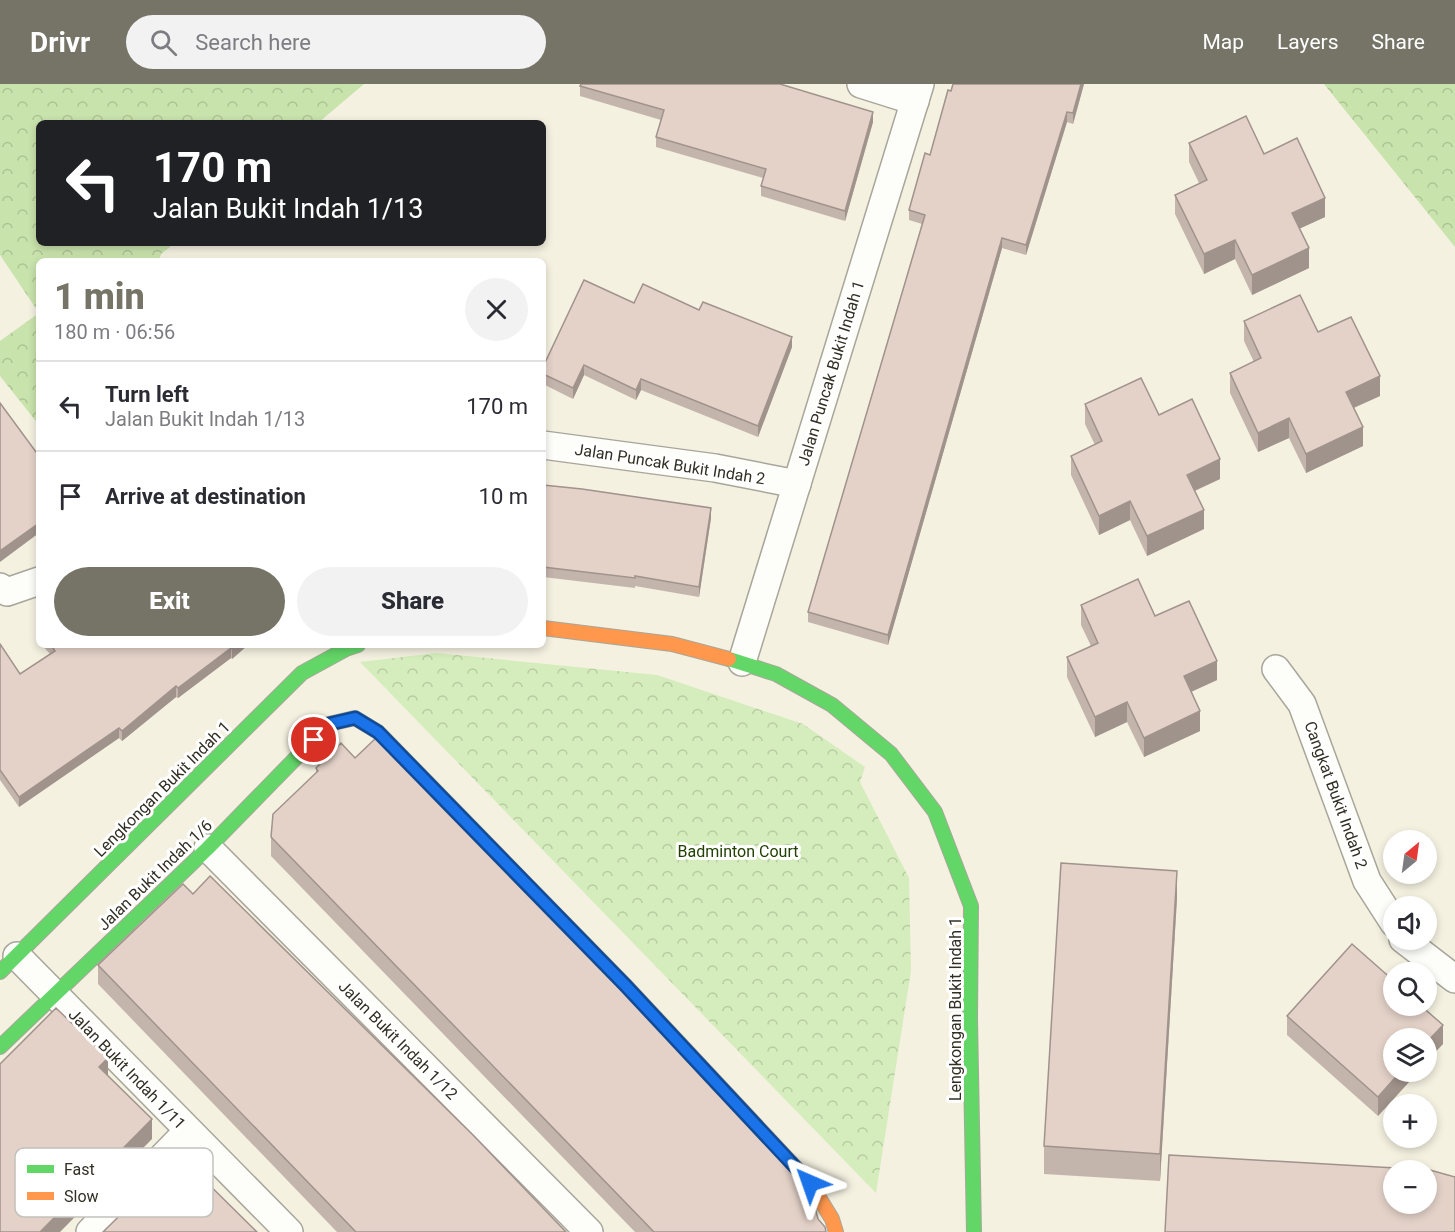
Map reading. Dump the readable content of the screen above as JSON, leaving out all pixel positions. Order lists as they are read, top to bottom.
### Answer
{
  "streets": {
    "street": [
      "Jalan Puncak Bukit Indah 1",
      "Jalan Puncak Bukit Indah 2",
      "Lengkongan Bukit Indah 1",
      "Cangkat Bukit Indah 2",
      "Jalan Bukit Indah 1/6",
      "Jalan Bukit Indah 1/12",
      "Jalan Bukit Indah 1/11"
    ]
  },
  "crossings": [
    ["Jalan Puncak Bukit Indah 1", "Jalan Puncak Bukit Indah 2"],
    ["Jalan Puncak Bukit Indah 1", "Lengkongan Bukit Indah 1"],
    ["Lengkongan Bukit Indah 1", "Jalan Bukit Indah 1/11"],
    ["Jalan Bukit Indah 1/6", "Jalan Bukit Indah 1/12"],
    ["Jalan Bukit Indah 1/6", "Jalan Bukit Indah 1/11"]
  ],
  "parks": ["Badminton Court"],
  "legend": ["Fast", "Slow"],
  "north": "top right",
  "page": {
    "header": "Drivr",
    "search": "Search here",
    "nav": ["Map", "Layers", "Share"],
    "turn": ["170 m", "Jalan Bukit Indah 1/13"],
    "heading": ["1 min", "180 m · 06:56"],
    "list": [
      {
        "name": "Turn left",
        "note": "Jalan Bukit Indah 1/13",
        "value": "170 m"
      },
      {
        "name": "Arrive at destination",
        "value": "10 m"
      }
    ],
    "buttons": ["Exit", "Share"],
    "map_buttons": ["+", "−"]
  }
}
